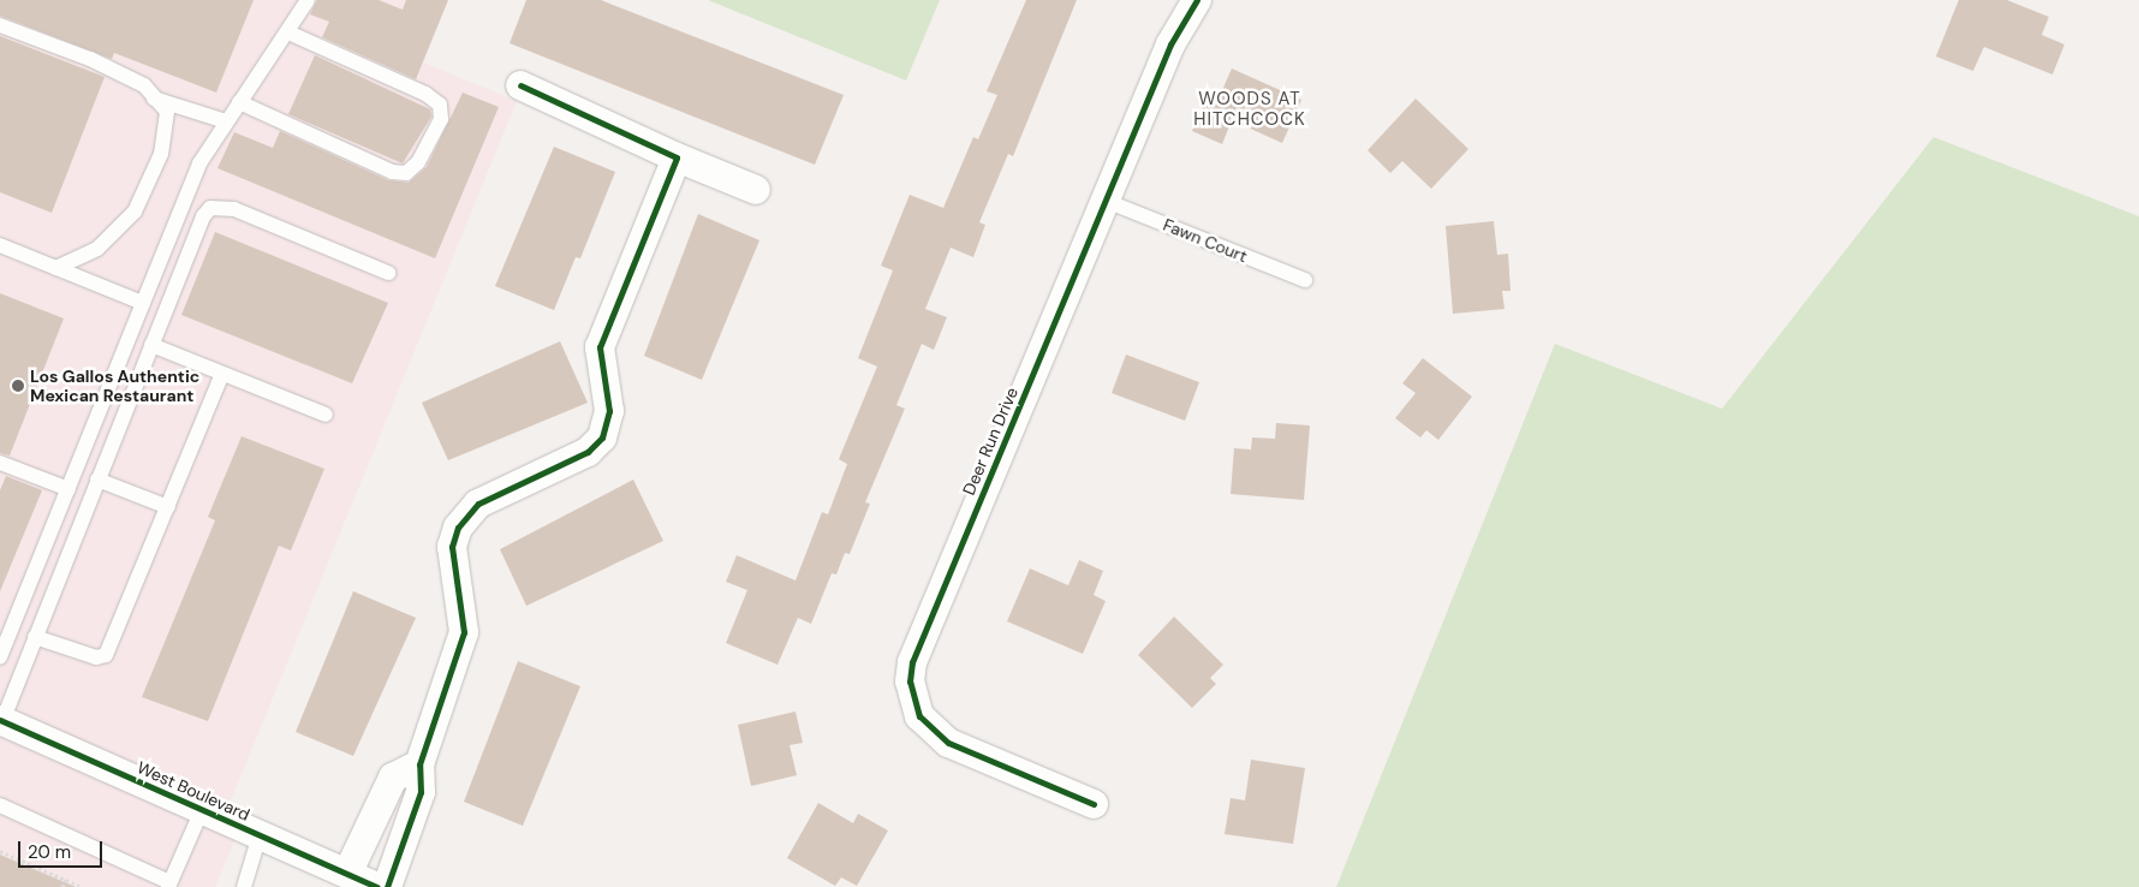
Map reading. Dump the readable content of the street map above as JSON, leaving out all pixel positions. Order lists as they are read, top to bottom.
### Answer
{
  "streets": {
    "street": ["Deer Run Drive", "West Boulevard"],
    "lane": ["Fawn Court"]
  },
  "crossings": [
    ["Fawn Court", "Deer Run Drive"]
  ],
  "districts": ["WOODS AT HITCHCOCK"],
  "places": ["Los Gallos Authentic Mexican Restaurant"],
  "scale_bar": "20 m"
}
